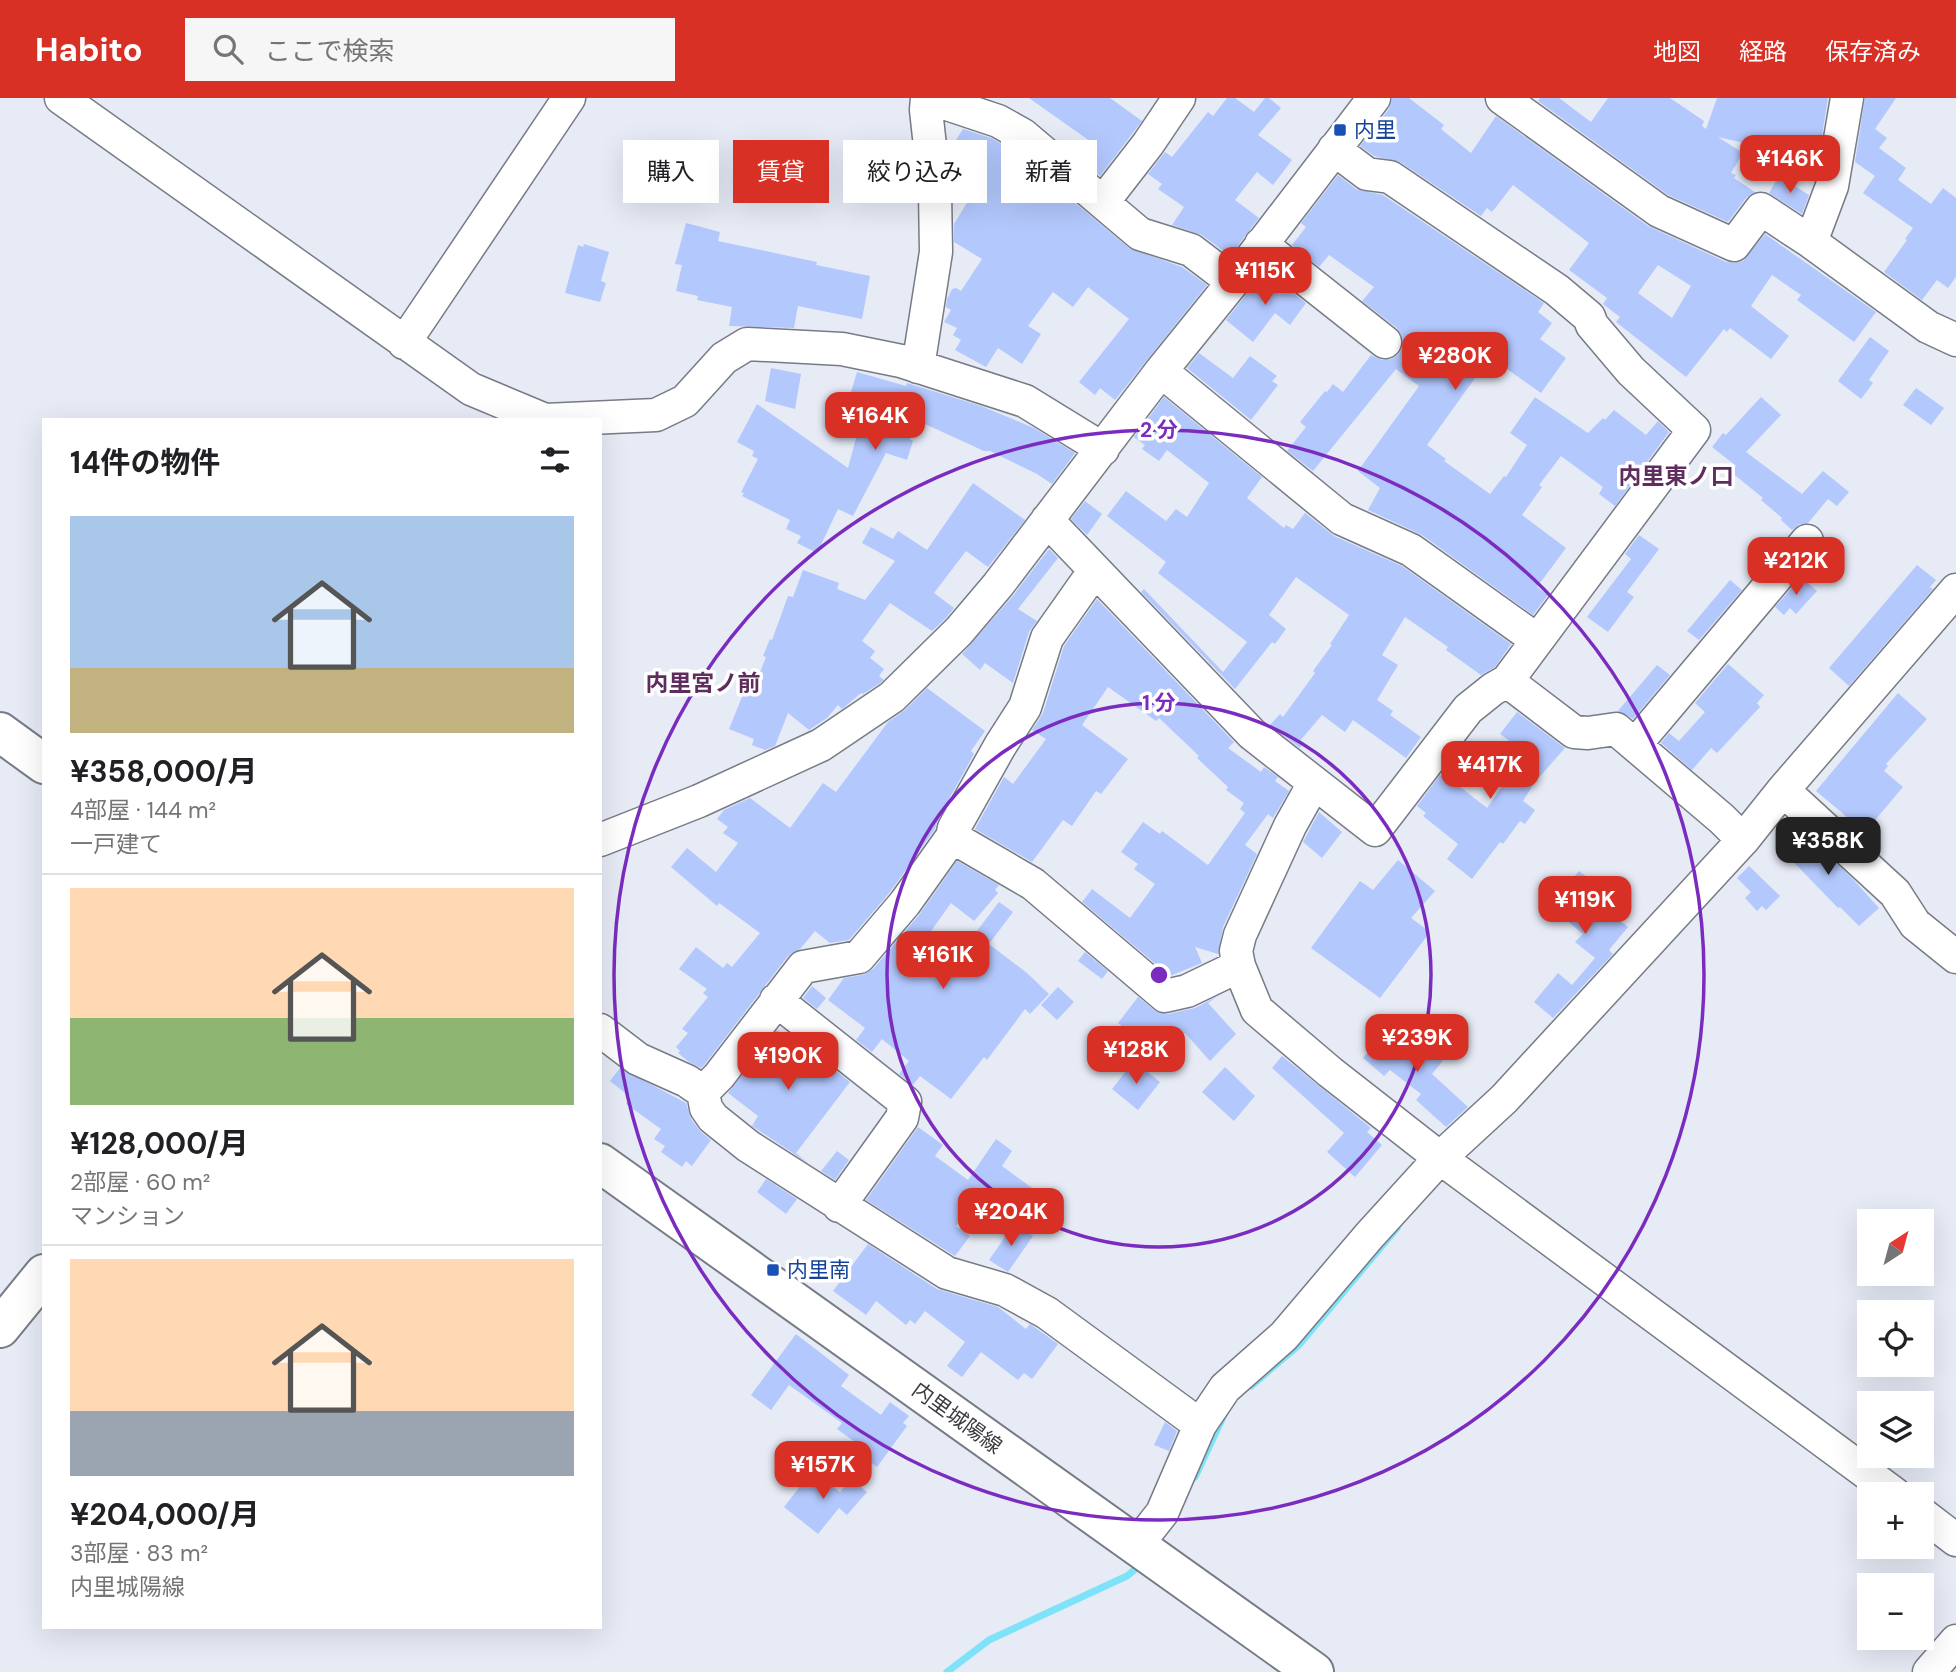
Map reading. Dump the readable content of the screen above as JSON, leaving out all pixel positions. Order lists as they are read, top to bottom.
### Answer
{
  "streets": {
    "main road": ["内里城陽線"]
  },
  "districts": ["内里東ノ口", "内里宮ノ前"],
  "places": {
    "transit": ["内里", "内里南"]
  },
  "north": "top right",
  "page": {
    "header": "Habito",
    "search": "ここで検索",
    "nav": ["地図", "経路", "保存済み"],
    "price": [
      "¥146K",
      "¥115K",
      "¥280K",
      "¥164K",
      "¥212K",
      "¥417K",
      "¥358K",
      "¥119K",
      "¥161K",
      "¥239K",
      "¥128K",
      "¥190K",
      "¥204K",
      "¥157K"
    ],
    "chip": [
      "購入",
      "賃貸",
      "絞り込み",
      "新着"
    ],
    "heading": "14件の物件",
    "list": [
      {
        "name": "¥358,000/月",
        "note": "4部屋 · 144 m² · 一戸建て"
      },
      {
        "name": "¥128,000/月",
        "note": "2部屋 · 60 m² · マンション"
      },
      {
        "name": "¥204,000/月",
        "note": "3部屋 · 83 m² · 内里城陽線"
      }
    ],
    "map_buttons": ["+", "−"]
  },
  "rings": ["2 分", "1 分"]
}
